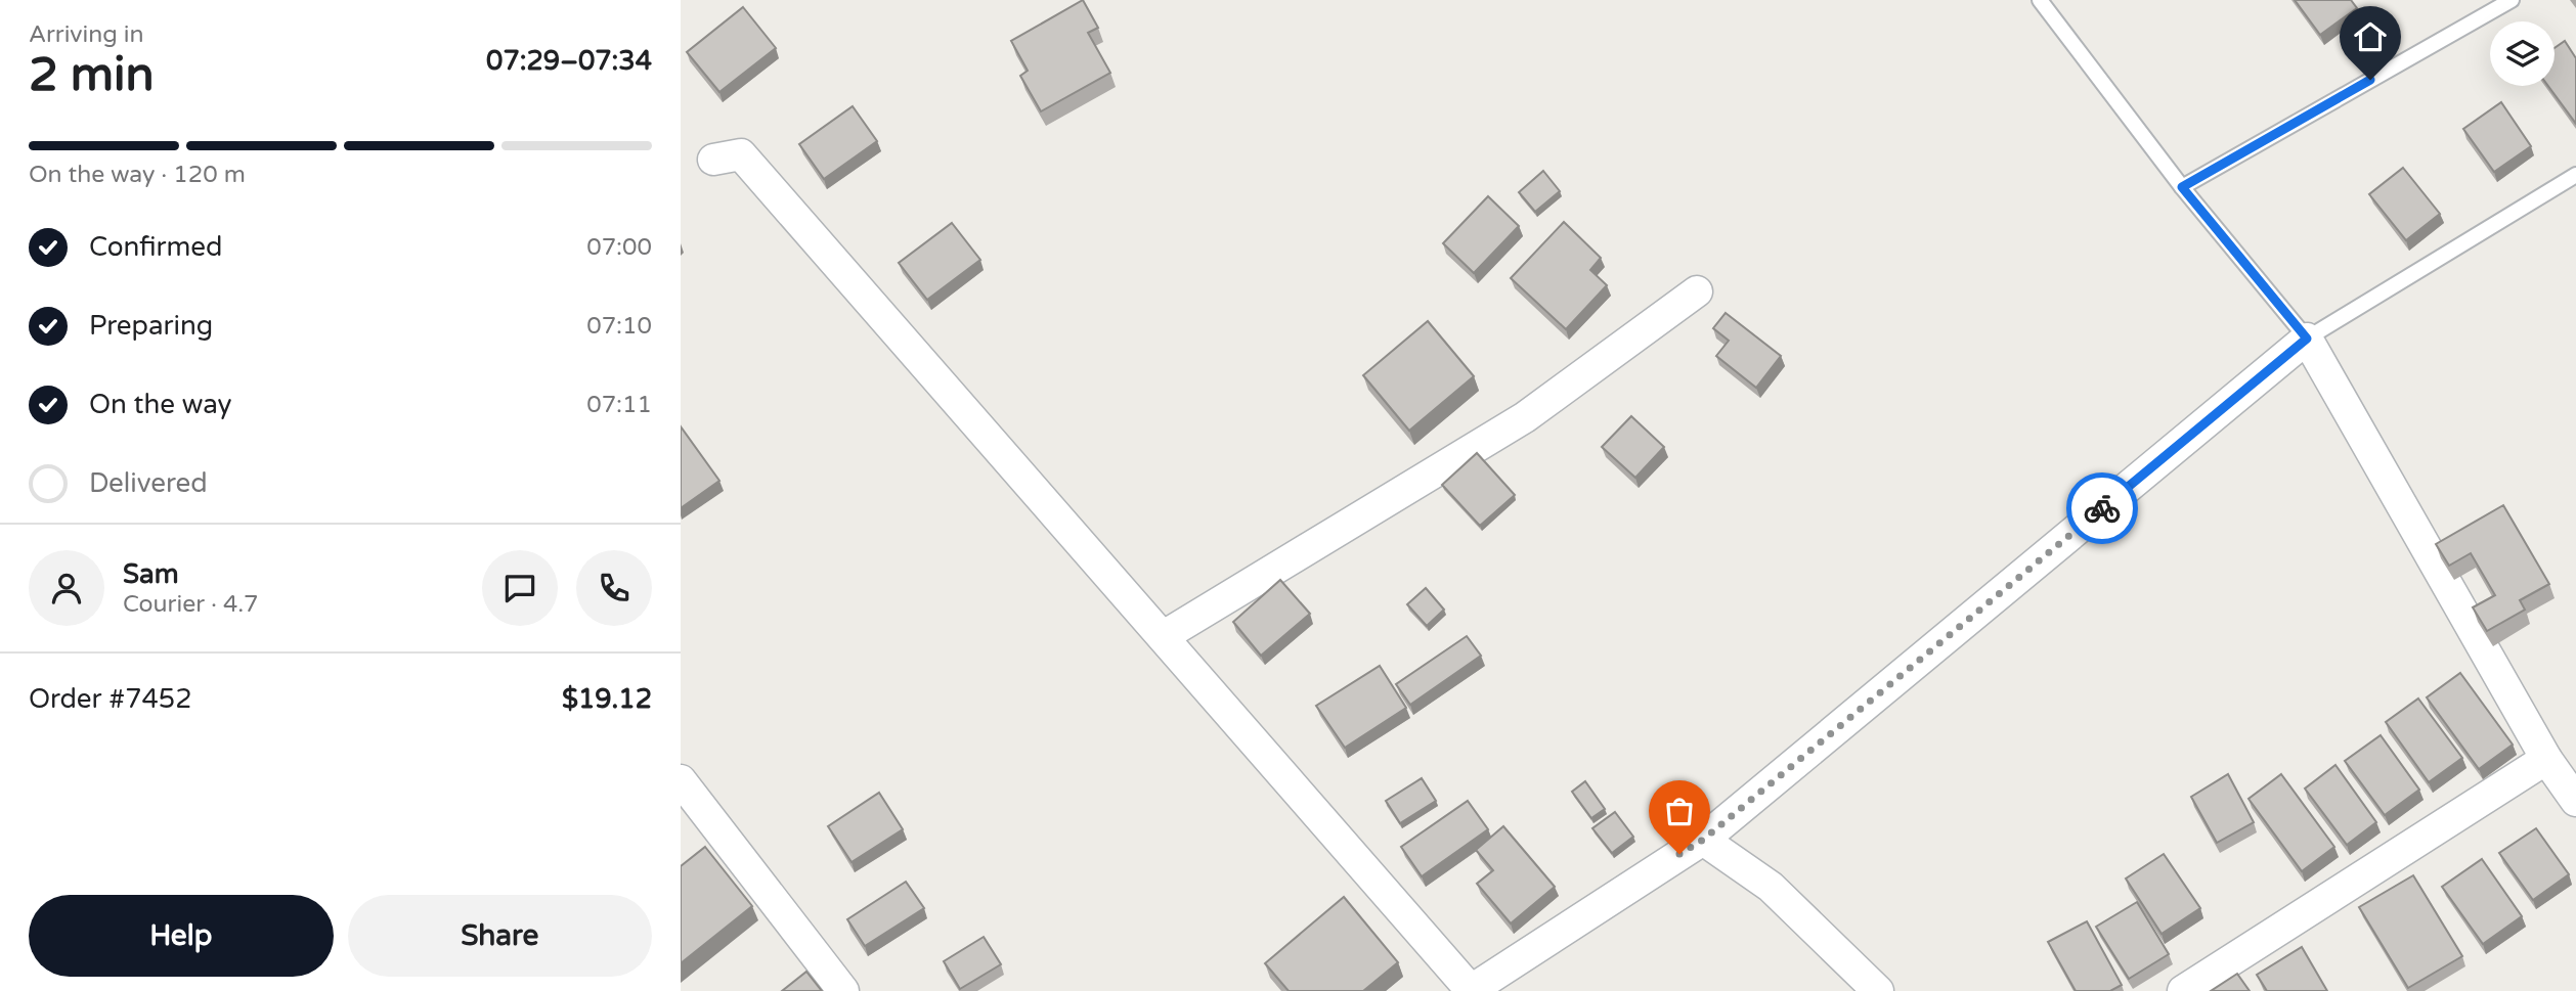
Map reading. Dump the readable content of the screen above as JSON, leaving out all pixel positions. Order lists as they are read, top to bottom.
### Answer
{
  "page": {
    "heading": ["2 min", "Arriving in", "07:29–07:34"],
    "panel": [
      "Sam",
      "Courier · 4.7",
      "Order #7452",
      "$19.12"
    ],
    "bar": "On the way · 120 m",
    "list": [
      ["Confirmed", "07:00"],
      ["Preparing", "07:10"],
      ["On the way", "07:11"],
      "Delivered"
    ],
    "buttons": ["Help", "Share"]
  }
}
